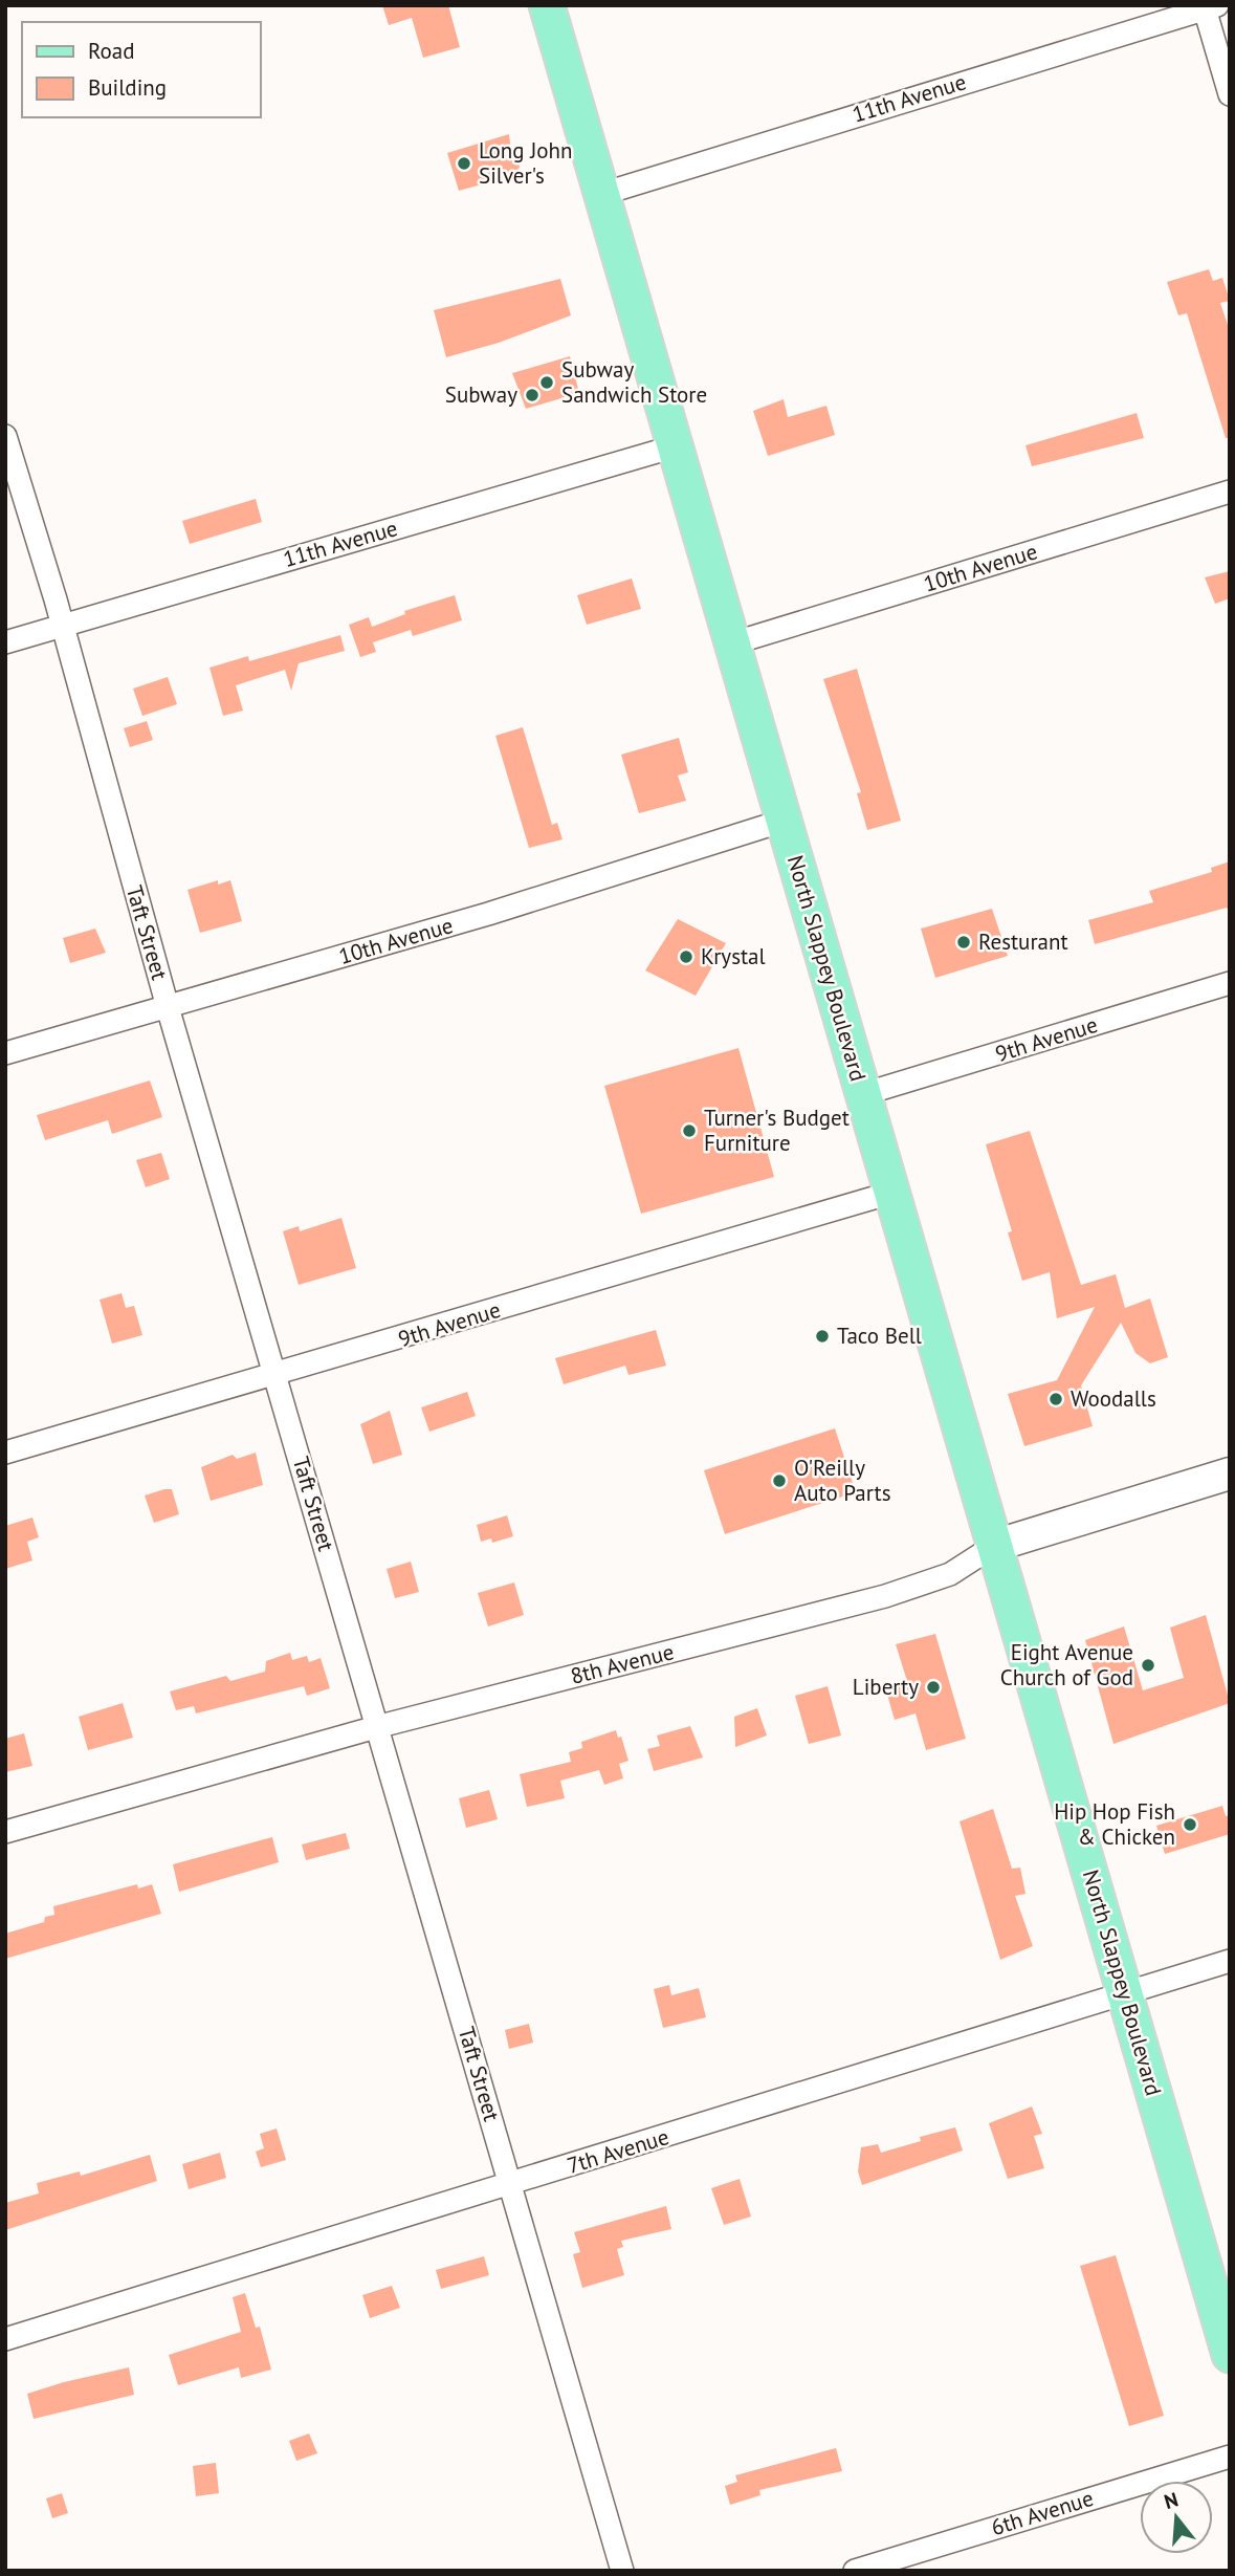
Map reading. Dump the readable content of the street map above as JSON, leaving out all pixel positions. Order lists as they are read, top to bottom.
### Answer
{
  "streets": {
    "main road": ["North Slappey Boulevard"],
    "street": [
      "11th Avenue",
      "10th Avenue",
      "Taft Street",
      "9th Avenue",
      "8th Avenue",
      "7th Avenue",
      "6th Avenue"
    ]
  },
  "crossings": [
    ["11th Avenue", "Taft Street"],
    ["11th Avenue", "North Slappey Boulevard"],
    ["10th Avenue", "Taft Street"],
    ["10th Avenue", "North Slappey Boulevard"],
    ["Taft Street", "9th Avenue"],
    ["Taft Street", "8th Avenue"],
    ["Taft Street", "7th Avenue"],
    ["North Slappey Boulevard", "9th Avenue"],
    ["North Slappey Boulevard", "8th Avenue"],
    ["North Slappey Boulevard", "7th Avenue"]
  ],
  "places": [
    "Long John Silver's",
    "Subway Sandwich Store",
    "Subway",
    "Resturant",
    "Krystal",
    "Turner's Budget Furniture",
    "Taco Bell",
    "Woodalls",
    "O'Reilly Auto Parts",
    "Eight Avenue Church of God",
    "Liberty",
    "Hip Hop Fish & Chicken"
  ],
  "legend": ["Road", "Building"],
  "north": "top"
}
